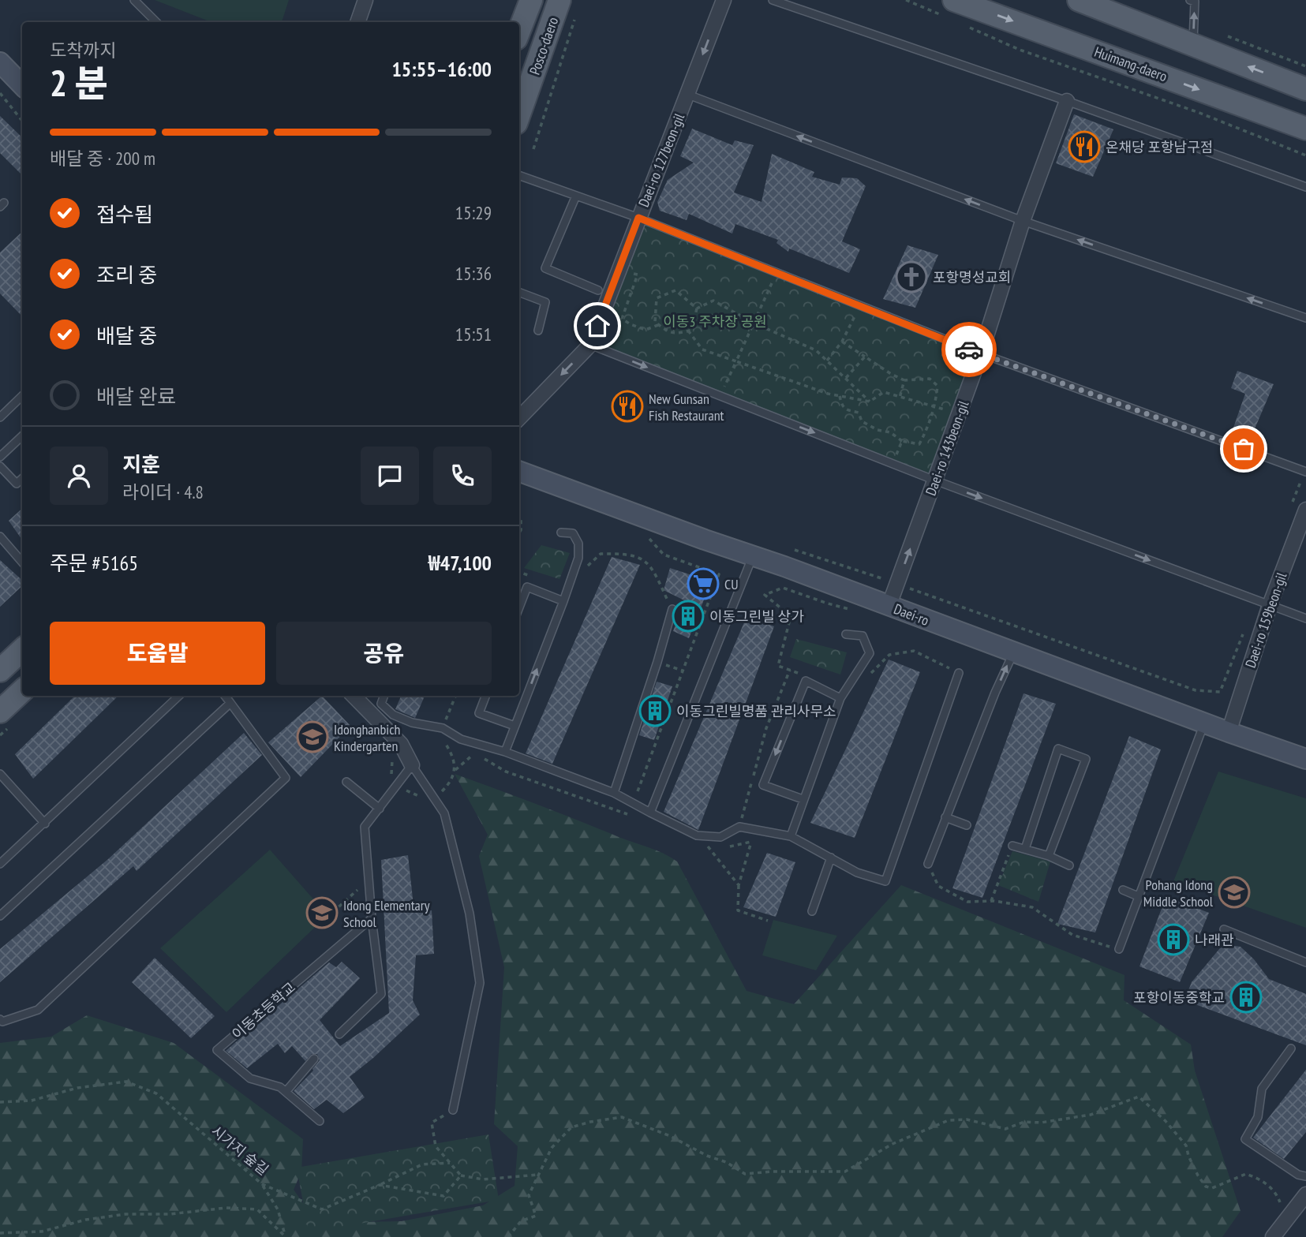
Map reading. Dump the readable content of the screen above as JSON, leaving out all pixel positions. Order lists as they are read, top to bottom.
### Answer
{
  "streets": {
    "main road": ["Posco-daero", "Huimang-daero"],
    "street": [
      "Daei-ro 127beon-gil",
      "Daei-ro 143beon-gil",
      "Daei-ro",
      "Daei-ro 159beon-gil"
    ],
    "lane": ["이동초등학교"],
    "path": ["시가지 숲길"]
  },
  "crossings": [
    ["Daei-ro 143beon-gil", "Daei-ro"],
    ["Daei-ro", "Daei-ro 159beon-gil"]
  ],
  "one_way": ["Daei-ro 127beon-gil"],
  "parks": ["이동3 주차장 공원"],
  "places": {
    "restaurant": ["온채당 포항남구점", "New Gunsan Fish Restaurant"],
    "church": ["포항명성교회"],
    "supermarket": ["CU"],
    "building": [
      "이동그린빌 상가",
      "이동그린빌명품 관리사무소",
      "나래관",
      "포항이동중학교"
    ],
    "school or university": ["Idonghanbich Kindergarten", "Pohang Idong Middle School", "Idong Elementary School"]
  },
  "page": {
    "heading": ["2 분", "도착까지", "15:55–16:00"],
    "panel": [
      "지훈",
      "라이더 · 4.8",
      "주문 #5165",
      "₩47,100"
    ],
    "bar": "배달 중 · 200 m",
    "list": [
      ["접수됨", "15:29"],
      ["조리 중", "15:36"],
      ["배달 중", "15:51"],
      "배달 완료"
    ],
    "buttons": ["도움말", "공유"]
  }
}
